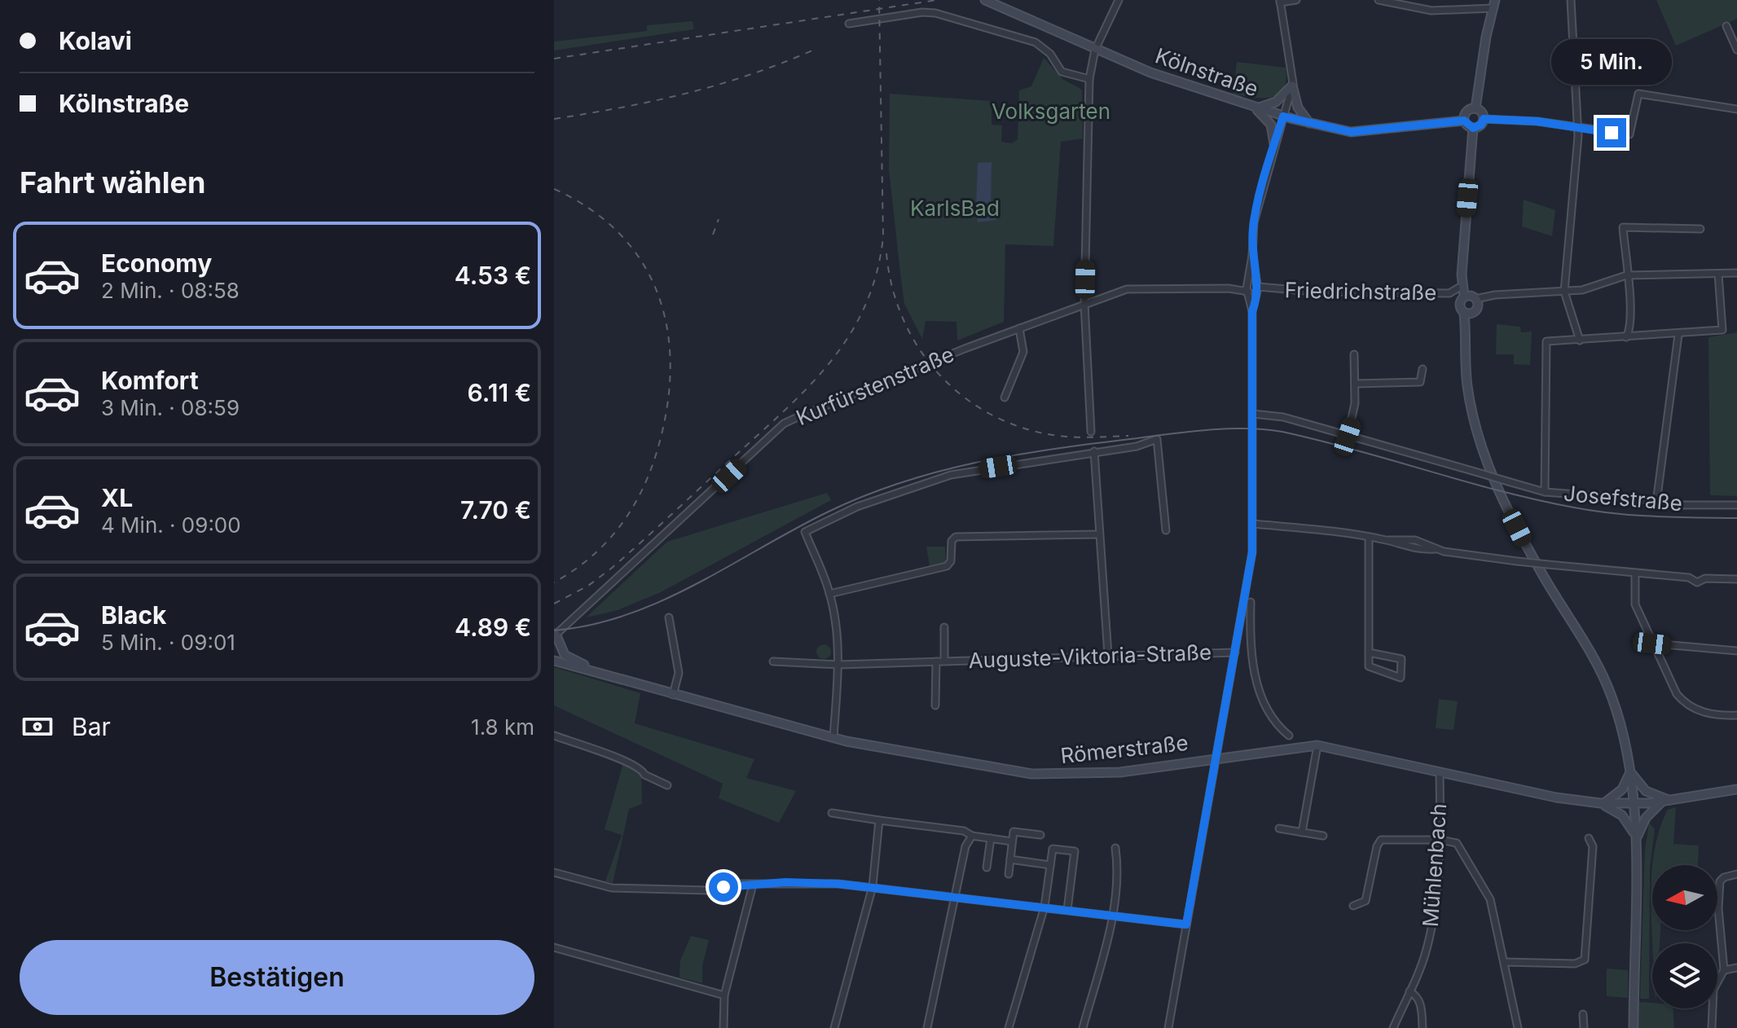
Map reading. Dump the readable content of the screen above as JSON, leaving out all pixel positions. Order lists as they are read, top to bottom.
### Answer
{
  "streets": {
    "main road": ["Kölnstraße", "Römerstraße"],
    "street": [
      "Friedrichstraße",
      "Kurfürstenstraße",
      "Josefstraße",
      "Auguste-Viktoria-Straße",
      "Mühlenbach"
    ]
  },
  "crossings": [
    ["Friedrichstraße", "Kurfürstenstraße"],
    ["Römerstraße", "Mühlenbach"]
  ],
  "parks": ["Volksgarten", "KarlsBad"],
  "north": "left",
  "page": {
    "banner": ["Kolavi", "Kölnstraße"],
    "bubble": "5 Min.",
    "heading": "Fahrt wählen",
    "list": [
      {
        "name": "Economy",
        "note": "2 Min. · 08:58",
        "value": "4.53 €"
      },
      {
        "name": "Komfort",
        "note": "3 Min. · 08:59",
        "value": "6.11 €"
      },
      {
        "name": "XL",
        "note": "4 Min. · 09:00",
        "value": "7.70 €"
      },
      {
        "name": "Black",
        "note": "5 Min. · 09:01",
        "value": "4.89 €"
      }
    ],
    "pay": ["Bar", "1.8 km"],
    "buttons": "Bestätigen"
  }
}
